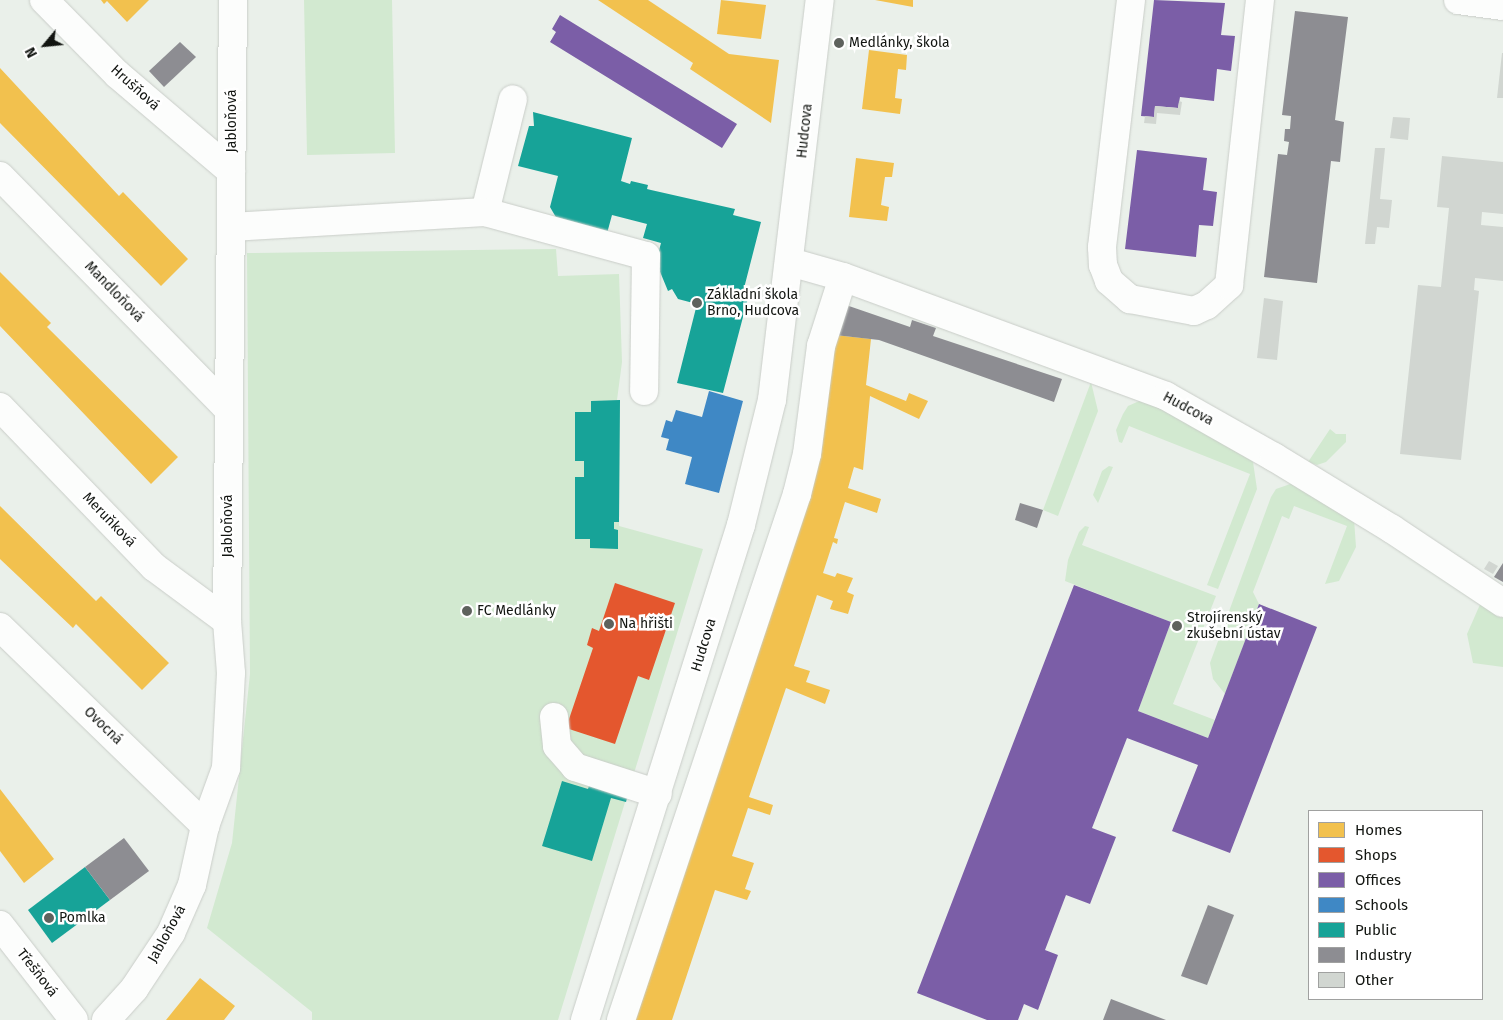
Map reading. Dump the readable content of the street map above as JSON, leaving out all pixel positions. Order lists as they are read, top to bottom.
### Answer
{
  "streets": {
    "street": [
      "Hrušňová",
      "Jabloňová",
      "Hudcova",
      "Mandloňová",
      "Meruňková",
      "Ovocná",
      "Třešňová"
    ]
  },
  "crossings": [
    ["Hrušňová", "Jabloňová"],
    ["Jabloňová", "Mandloňová"],
    ["Jabloňová", "Meruňková"],
    ["Jabloňová", "Ovocná"]
  ],
  "places": [
    "Medlánky, škola",
    "Základní škola Brno, Hudcova",
    "FC Medlánky",
    "Na hřišti",
    "Strojírenský zkušební ústav",
    "Pomlka"
  ],
  "legend": [
    "Homes",
    "Shops",
    "Offices",
    "Schools",
    "Public",
    "Industry",
    "Other"
  ],
  "north": "bottom left"
}
